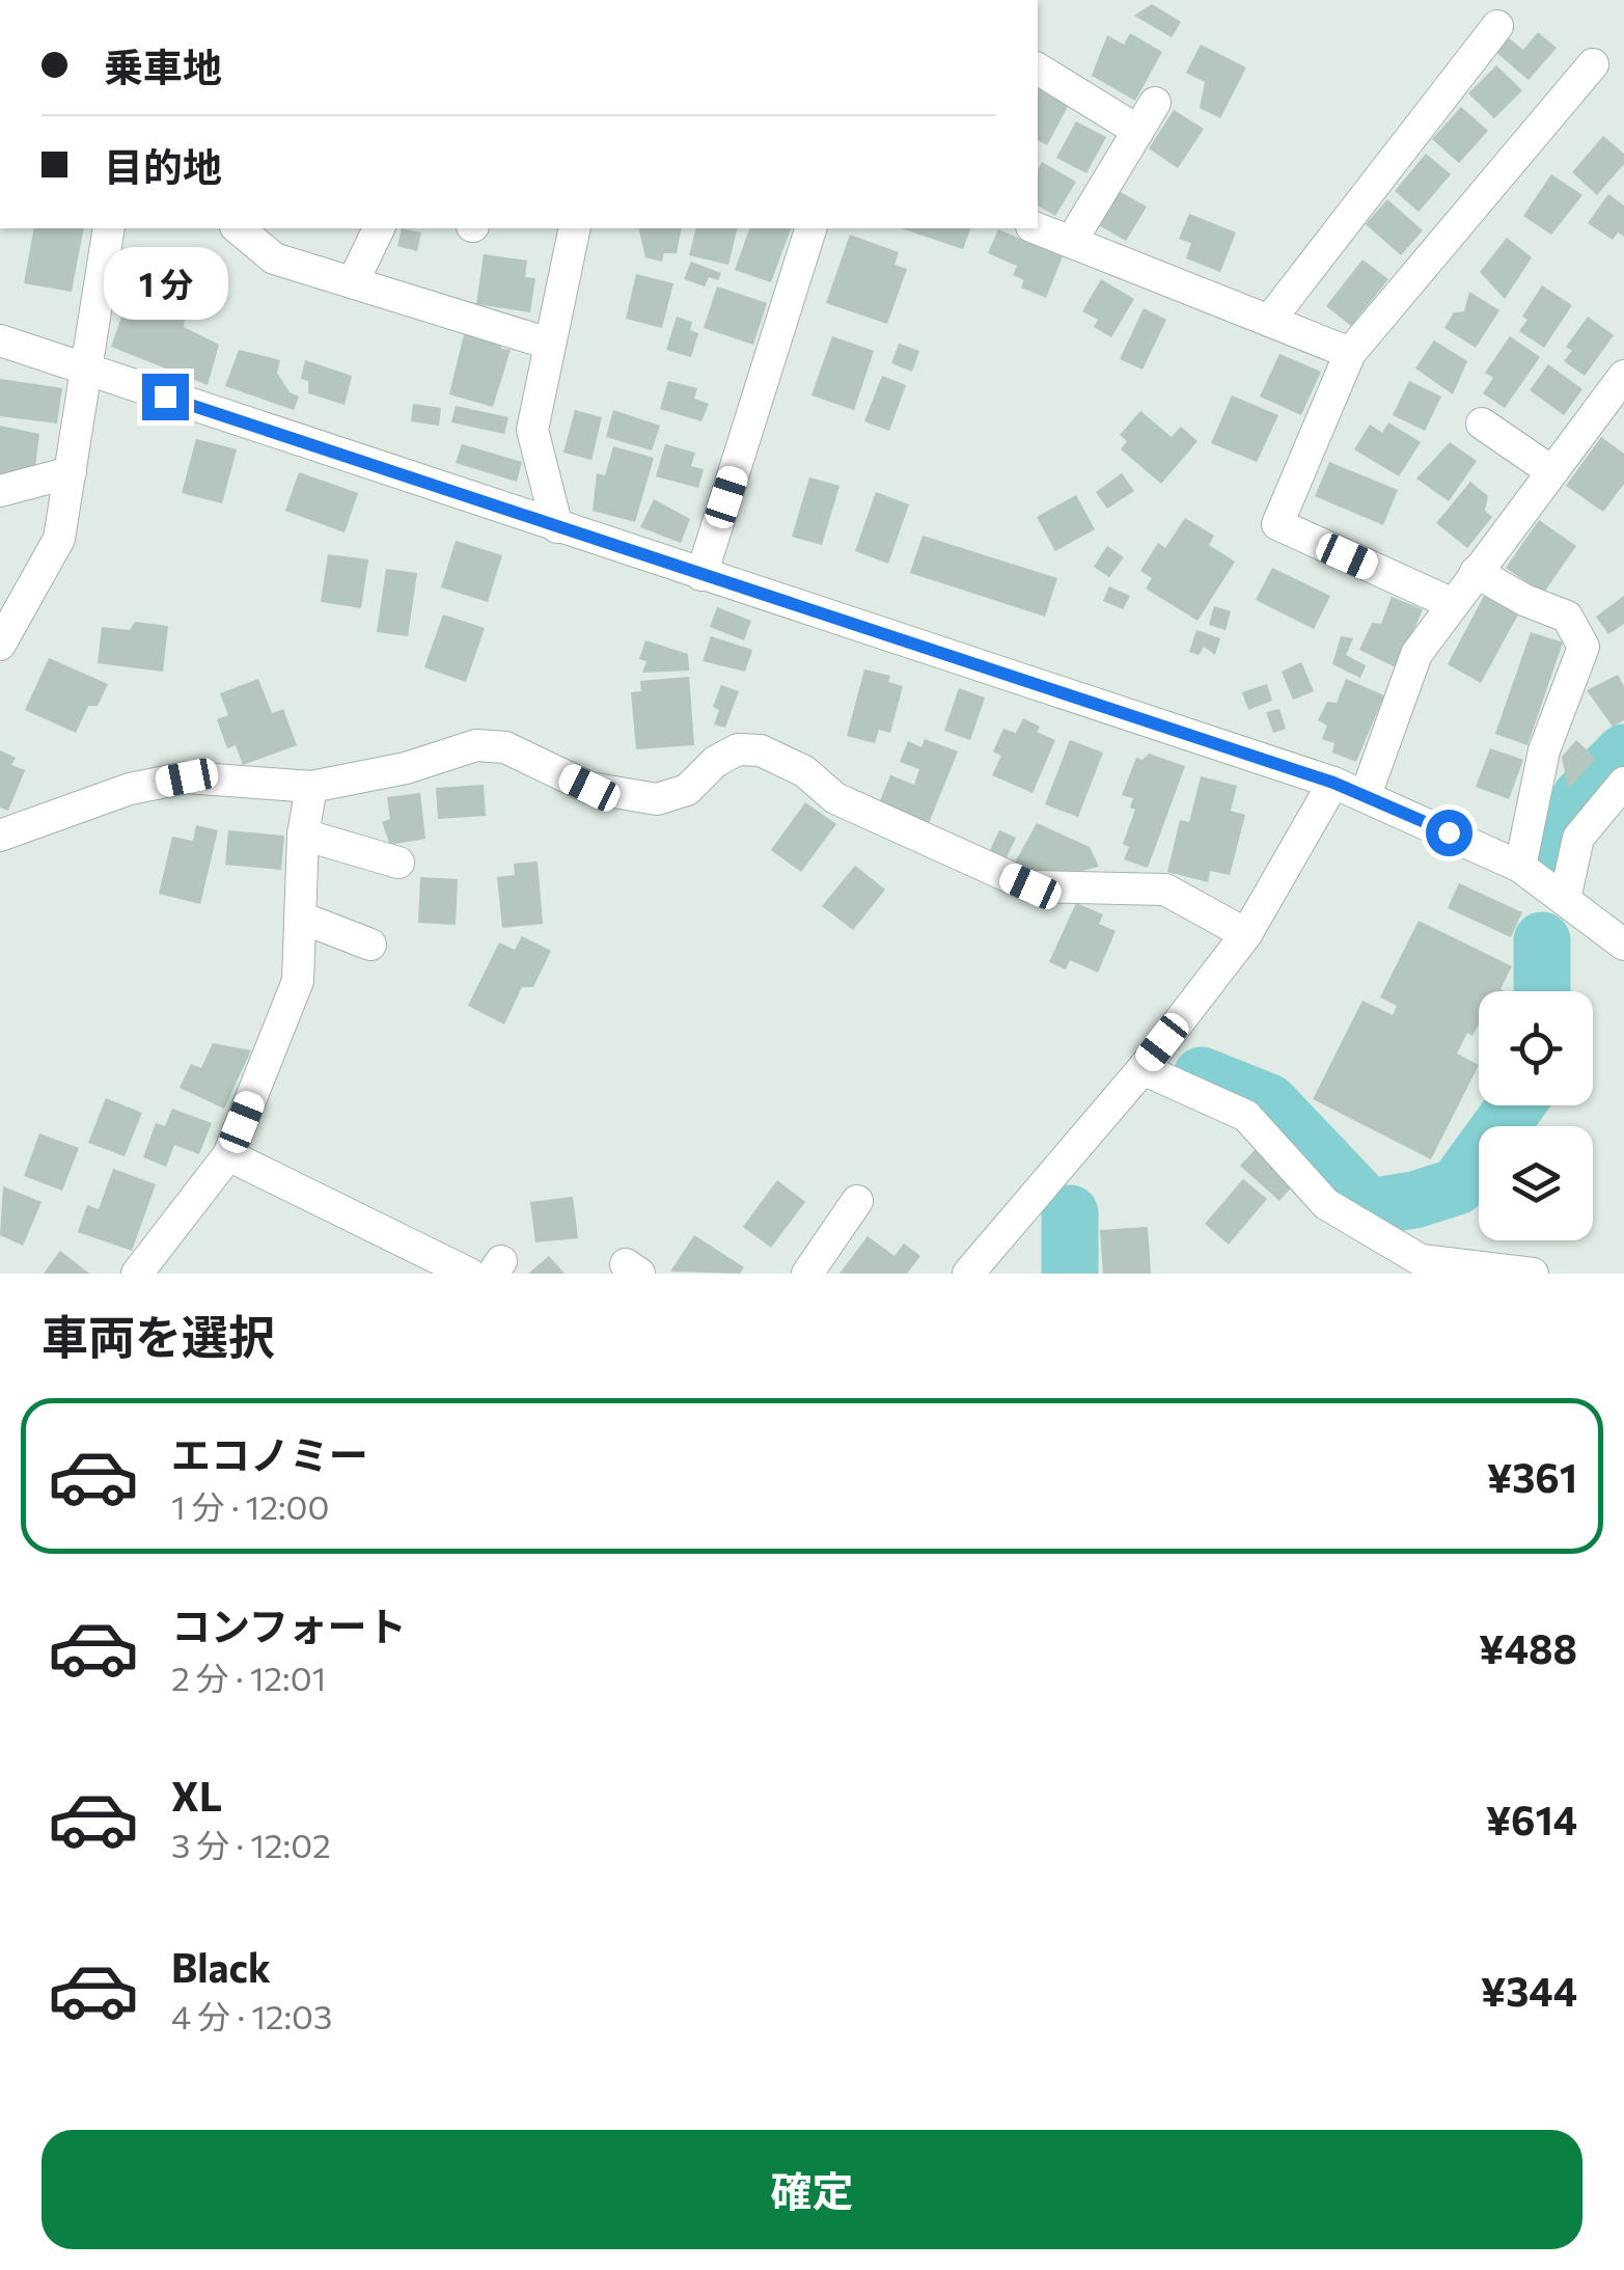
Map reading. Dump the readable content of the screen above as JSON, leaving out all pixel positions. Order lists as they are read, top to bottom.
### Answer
{
  "page": {
    "banner": ["乗車地", "目的地"],
    "bubble": "1 分",
    "heading": "車両を選択",
    "list": [
      {
        "name": "エコノミー",
        "note": "1 分 · 12:00",
        "value": "¥361"
      },
      {
        "name": "コンフォート",
        "note": "2 分 · 12:01",
        "value": "¥488"
      },
      {
        "name": "XL",
        "note": "3 分 · 12:02",
        "value": "¥614"
      },
      {
        "name": "Black",
        "note": "4 分 · 12:03",
        "value": "¥344"
      }
    ],
    "buttons": "確定"
  }
}
